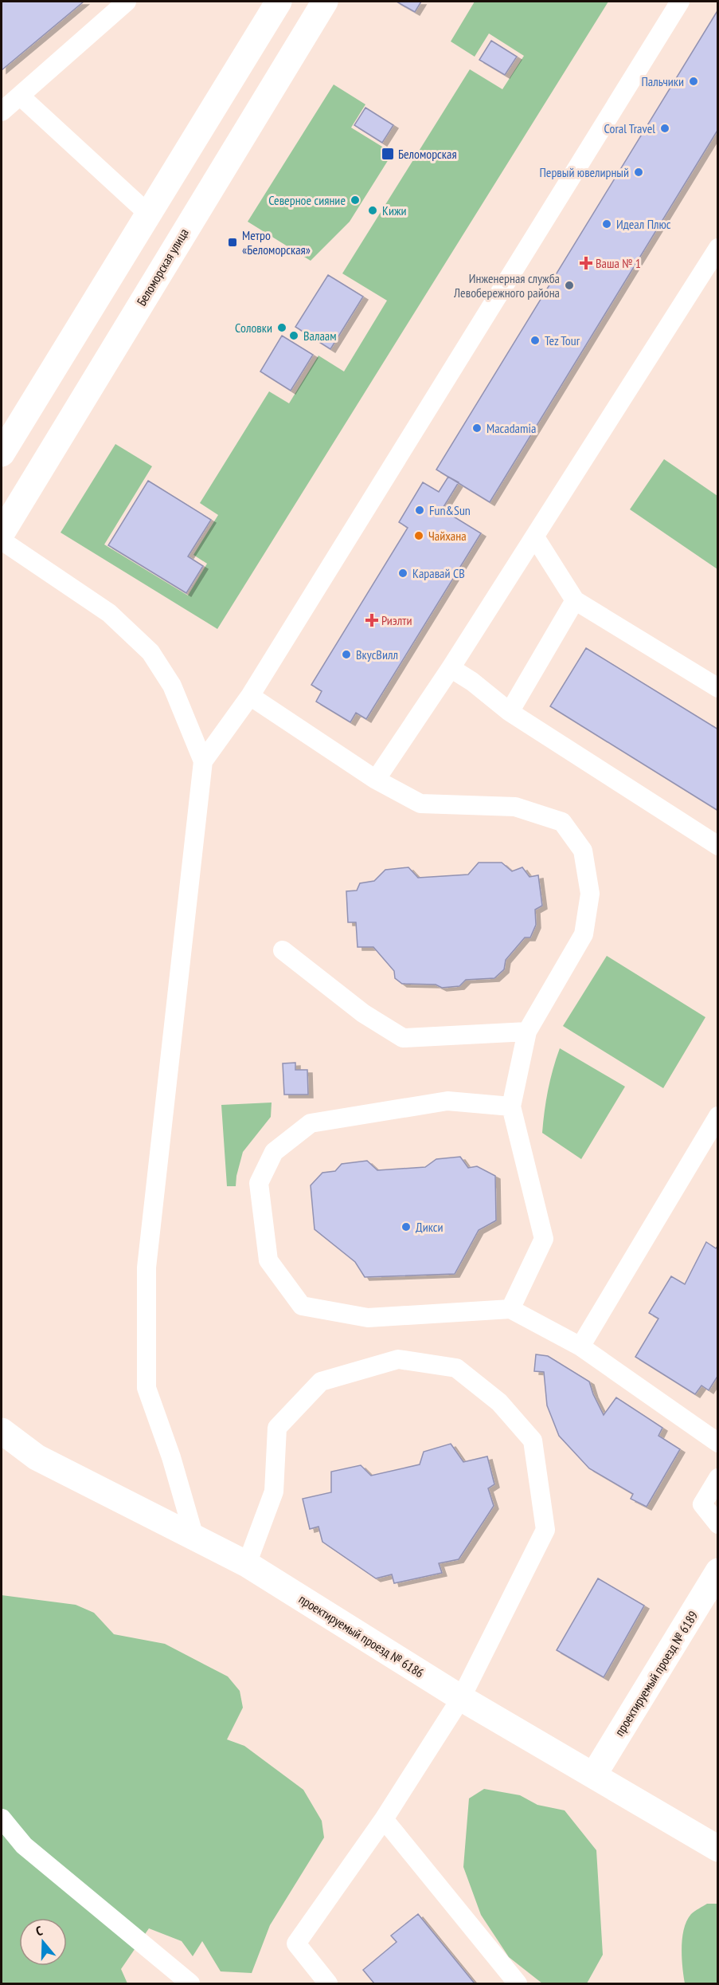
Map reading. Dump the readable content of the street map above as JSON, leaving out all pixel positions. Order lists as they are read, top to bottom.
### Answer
{
  "streets": {
    "main road": ["Беломорская улица", "проектируемый проезд № 6186", "проектируемый проезд № 6189"]
  },
  "crossings": [
    ["проектируемый проезд № 6186", "проектируемый проезд № 6189"]
  ],
  "places": {
    "other": [
      "Пальчики",
      "Coral Travel",
      "Первый ювелирный",
      "Северное сияние",
      "Кижи",
      "Идеал Плюс",
      "Инженерная служба Левобережного района",
      "Соловки",
      "Валаам",
      "Tez Tour",
      "Macadamia",
      "Fun&Sun",
      "Чайхана",
      "Каравай СВ",
      "ВкусВилл",
      "Дикси"
    ],
    "transit": ["Беломорская", "Метро «Беломорская»"],
    "health": ["Ваша № 1", "Риэлти"]
  },
  "north": "top"
}
